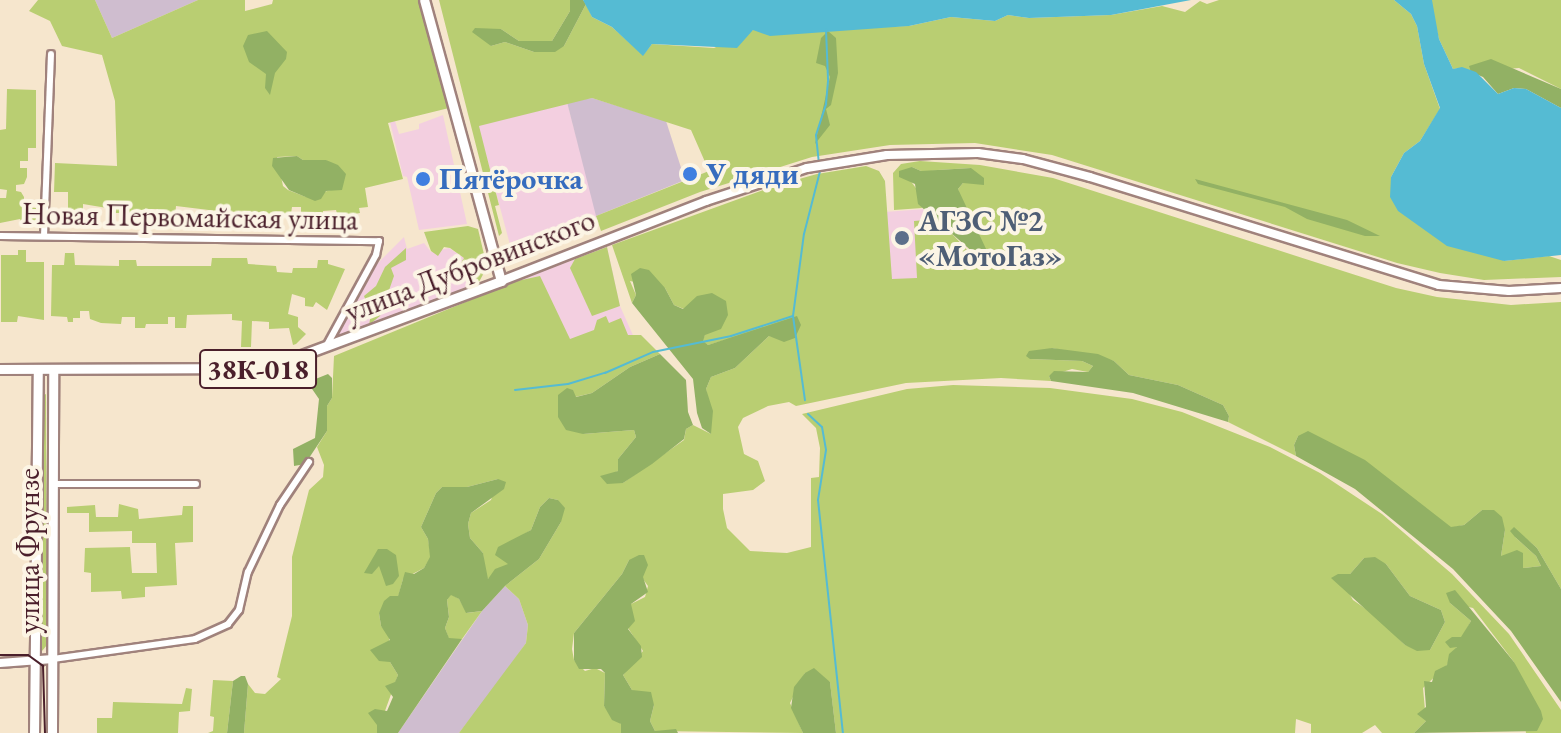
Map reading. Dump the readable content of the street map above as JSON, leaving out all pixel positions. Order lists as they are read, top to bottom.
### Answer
{
  "streets": {
    "main road": ["улица Дубровинского", "38К-018", "улица Фрунзе"],
    "street": ["Новая Первомайская улица"]
  },
  "crossings": [
    ["Новая Первомайская улица", "улица Дубровинского"],
    ["улица Дубровинского", "улица Фрунзе"]
  ],
  "places": ["У дяди", "Пятёрочка", "АГЗС №2 «МотоГаз»"]
}
